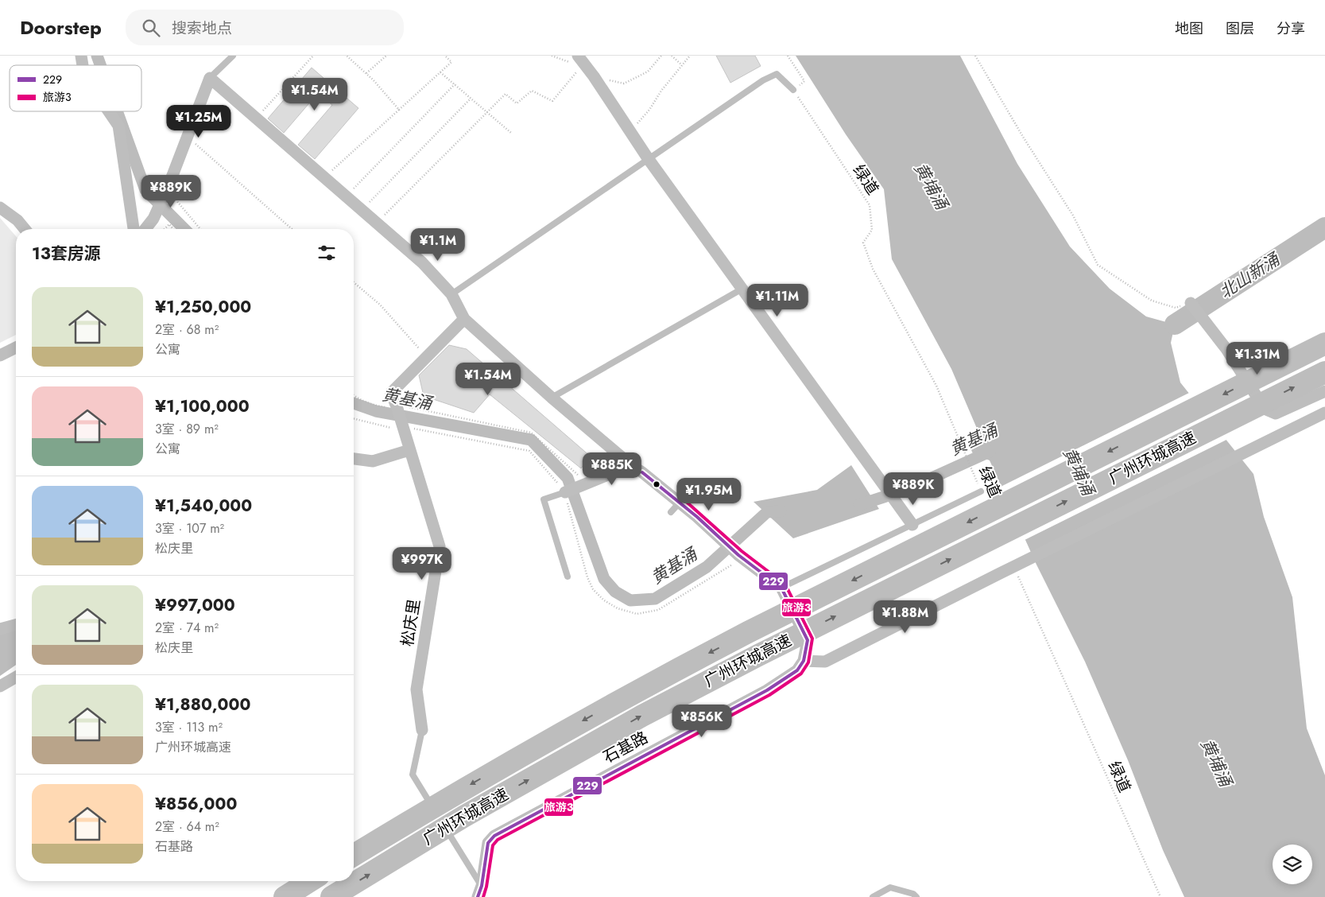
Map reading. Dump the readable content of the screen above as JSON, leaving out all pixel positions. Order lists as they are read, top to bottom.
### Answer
{
  "streets": {
    "highway": ["广州环城高速"],
    "street": ["松庆里", "石基路"],
    "path": ["绿道"]
  },
  "water": ["黄埔涌", "北山新涌", "黄基涌"],
  "lines": ["transit line 229", "transit line 旅游3"],
  "legend": ["229", "旅游3"],
  "page": {
    "header": "Doorstep",
    "search": "搜索地点",
    "nav": ["地图", "图层", "分享"],
    "price": [
      "¥1.54M",
      "¥1.25M",
      "¥889K",
      "¥1.1M",
      "¥1.11M",
      "¥1.31M",
      "¥1.54M",
      "¥885K",
      "¥889K",
      "¥1.95M",
      "¥997K",
      "¥1.88M",
      "¥856K"
    ],
    "heading": "13套房源",
    "list": [
      {
        "name": "¥1,250,000",
        "note": "2室 · 68 m² · 公寓"
      },
      {
        "name": "¥1,100,000",
        "note": "3室 · 89 m² · 公寓"
      },
      {
        "name": "¥1,540,000",
        "note": "3室 · 107 m² · 松庆里"
      },
      {
        "name": "¥997,000",
        "note": "2室 · 74 m² · 松庆里"
      },
      {
        "name": "¥1,880,000",
        "note": "3室 · 113 m² · 广州环城高速"
      },
      {
        "name": "¥856,000",
        "note": "2室 · 64 m² · 石基路"
      }
    ]
  }
}
